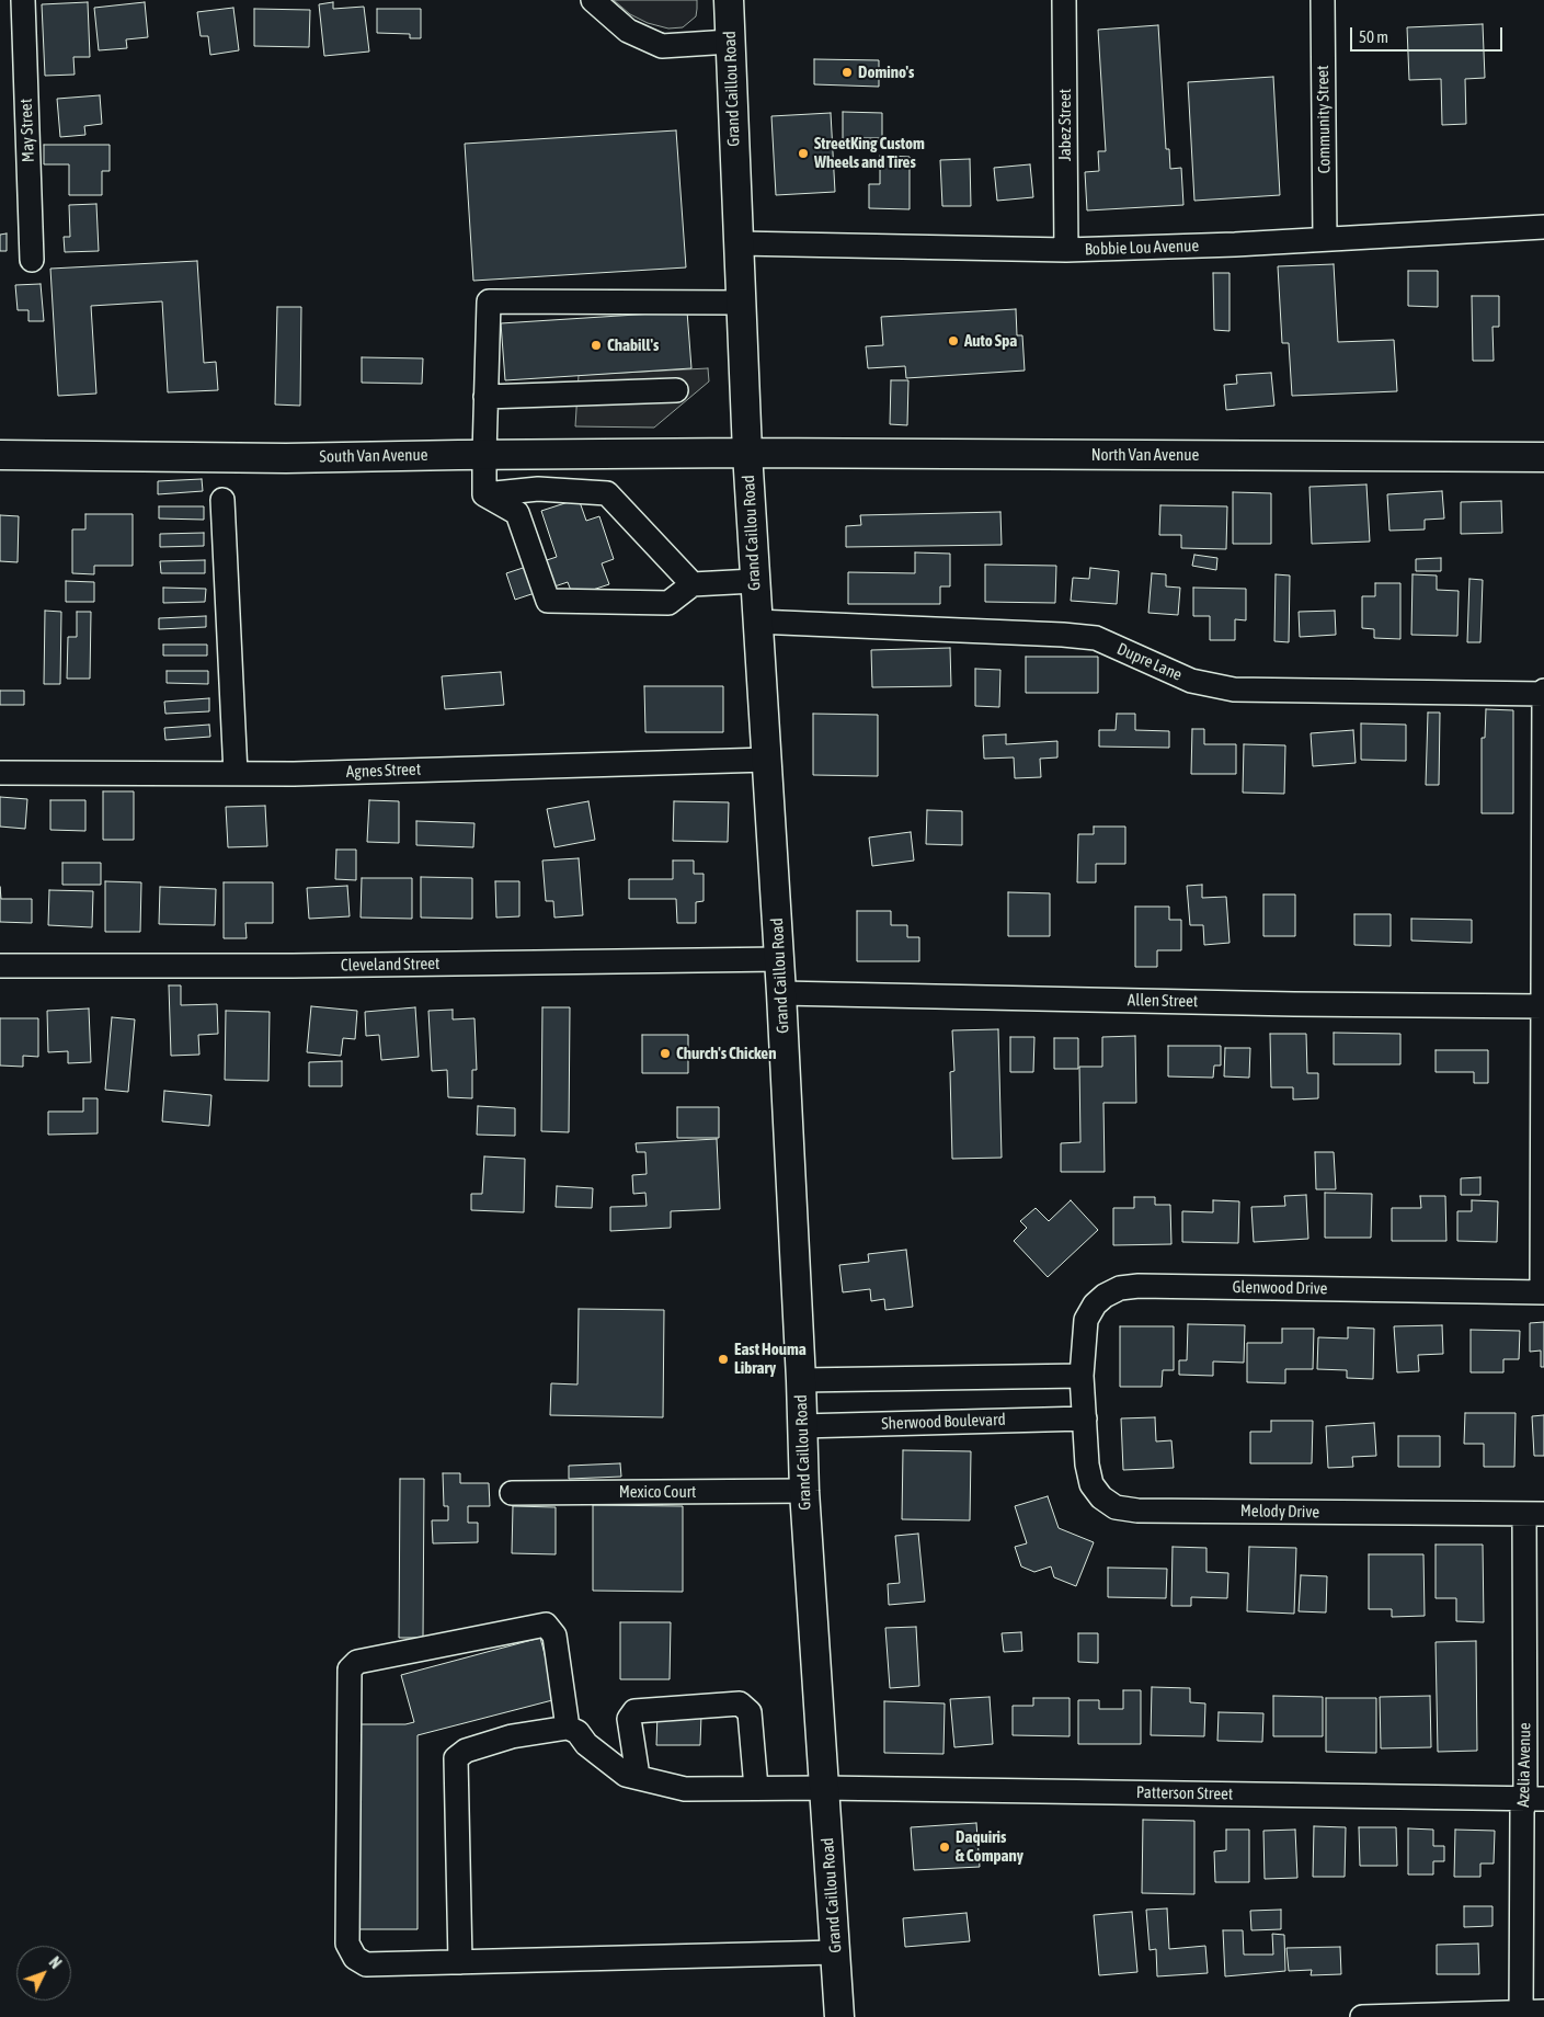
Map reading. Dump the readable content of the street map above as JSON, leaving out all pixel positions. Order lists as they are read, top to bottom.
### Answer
{
  "streets": {
    "main road": ["Grand Caillou Road", "North Van Avenue", "South Van Avenue"],
    "street": [
      "Community Street",
      "Jabez Street",
      "May Street",
      "Bobbie Lou Avenue",
      "Dupre Lane",
      "Agnes Street",
      "Cleveland Street",
      "Allen Street",
      "Glenwood Drive",
      "Sherwood Boulevard",
      "Mexico Court",
      "Melody Drive",
      "Azelia Avenue",
      "Patterson Street"
    ]
  },
  "crossings": [
    ["Grand Caillou Road", "Bobbie Lou Avenue"],
    ["Grand Caillou Road", "North Van Avenue"],
    ["Grand Caillou Road", "South Van Avenue"],
    ["Grand Caillou Road", "Dupre Lane"],
    ["Grand Caillou Road", "Agnes Street"],
    ["Grand Caillou Road", "Cleveland Street"],
    ["Grand Caillou Road", "Allen Street"],
    ["Grand Caillou Road", "Sherwood Boulevard"],
    ["Grand Caillou Road", "Mexico Court"],
    ["Grand Caillou Road", "Patterson Street"],
    ["Community Street", "Bobbie Lou Avenue"],
    ["Jabez Street", "Bobbie Lou Avenue"],
    ["North Van Avenue", "South Van Avenue"],
    ["Glenwood Drive", "Sherwood Boulevard"],
    ["Glenwood Drive", "Melody Drive"],
    ["Sherwood Boulevard", "Melody Drive"],
    ["Melody Drive", "Azelia Avenue"],
    ["Azelia Avenue", "Patterson Street"]
  ],
  "places": [
    "Domino's",
    "StreetKing Custom Wheels and Tires",
    "Auto Spa",
    "Chabill's",
    "Church's Chicken",
    "East Houma Library",
    "Daquiris & Company"
  ],
  "scale_bar": "50 m",
  "north": "top right"
}
